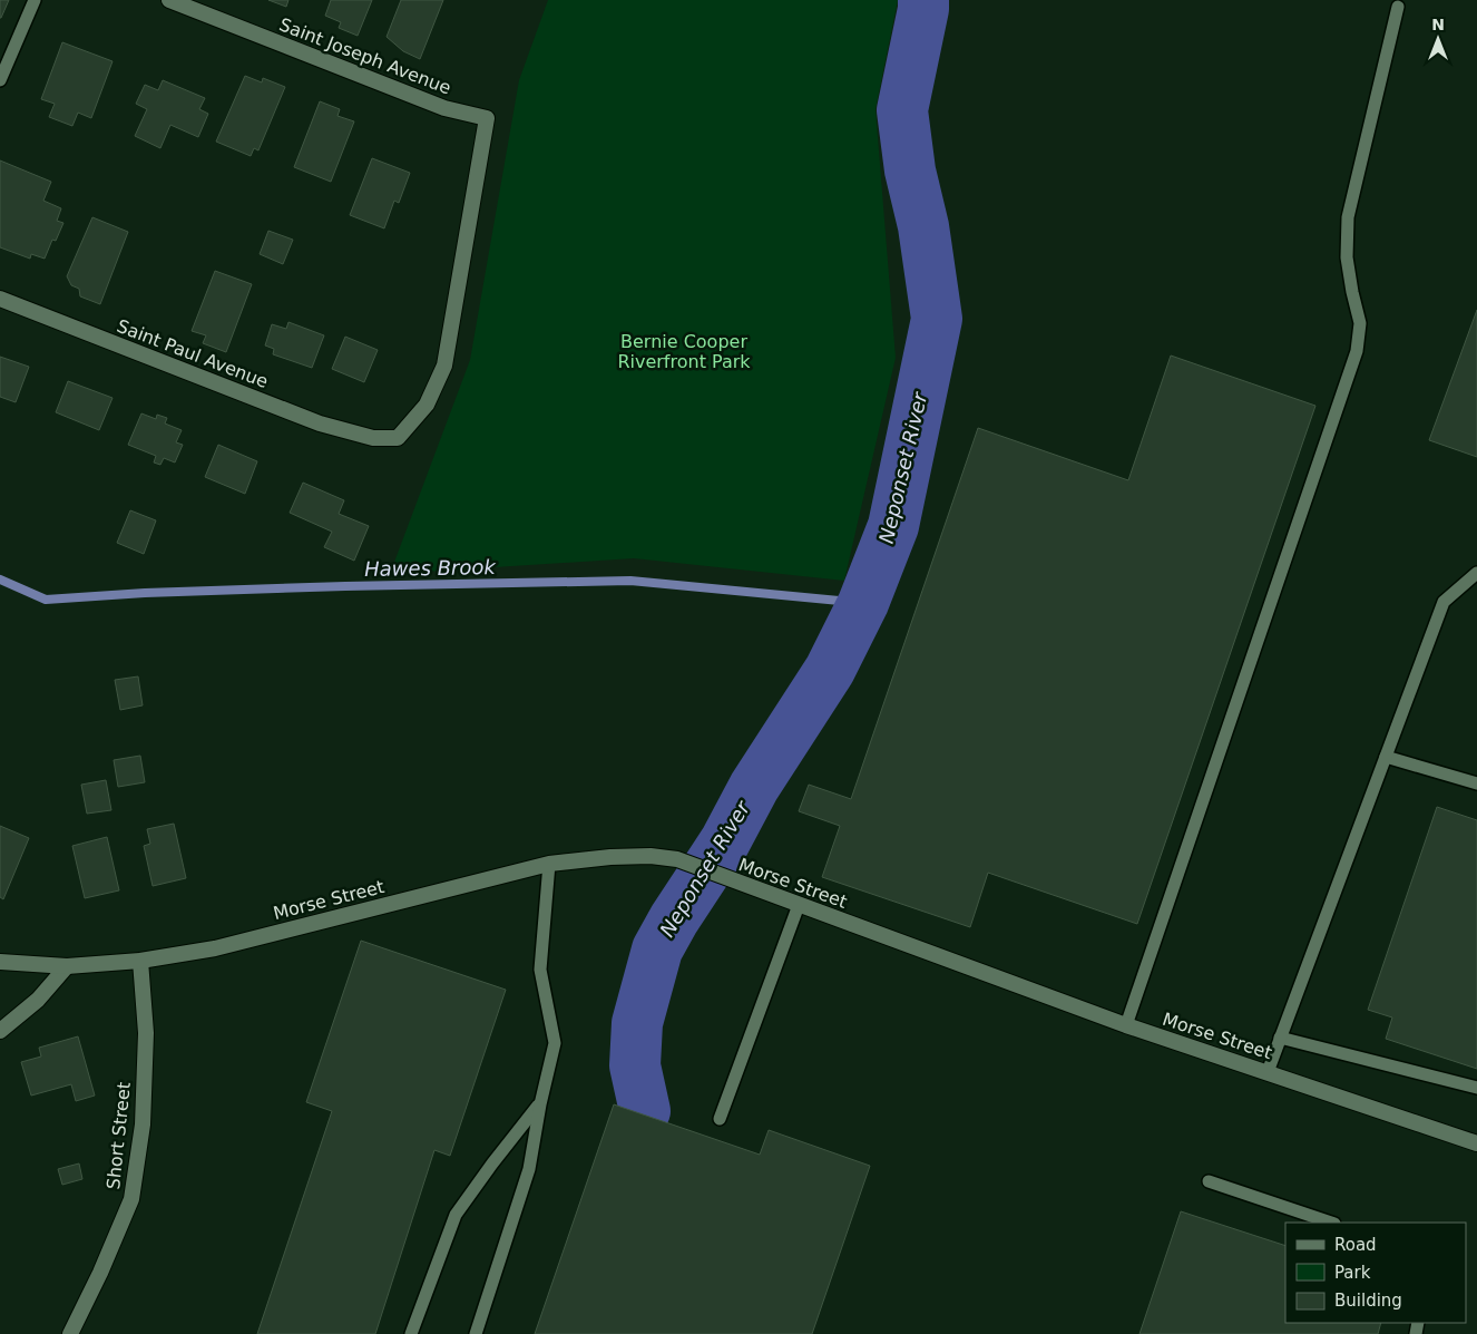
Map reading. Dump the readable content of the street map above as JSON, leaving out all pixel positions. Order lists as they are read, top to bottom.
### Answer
{
  "streets": {
    "street": [
      "Saint Joseph Avenue",
      "Saint Paul Avenue",
      "Morse Street",
      "Short Street"
    ]
  },
  "crossings": [
    ["Saint Joseph Avenue", "Saint Paul Avenue"],
    ["Morse Street", "Short Street"]
  ],
  "water": ["Neponset River", "Hawes Brook"],
  "parks": ["Bernie Cooper Riverfront Park"],
  "legend": ["Road", "Park", "Building"],
  "north": "top"
}
